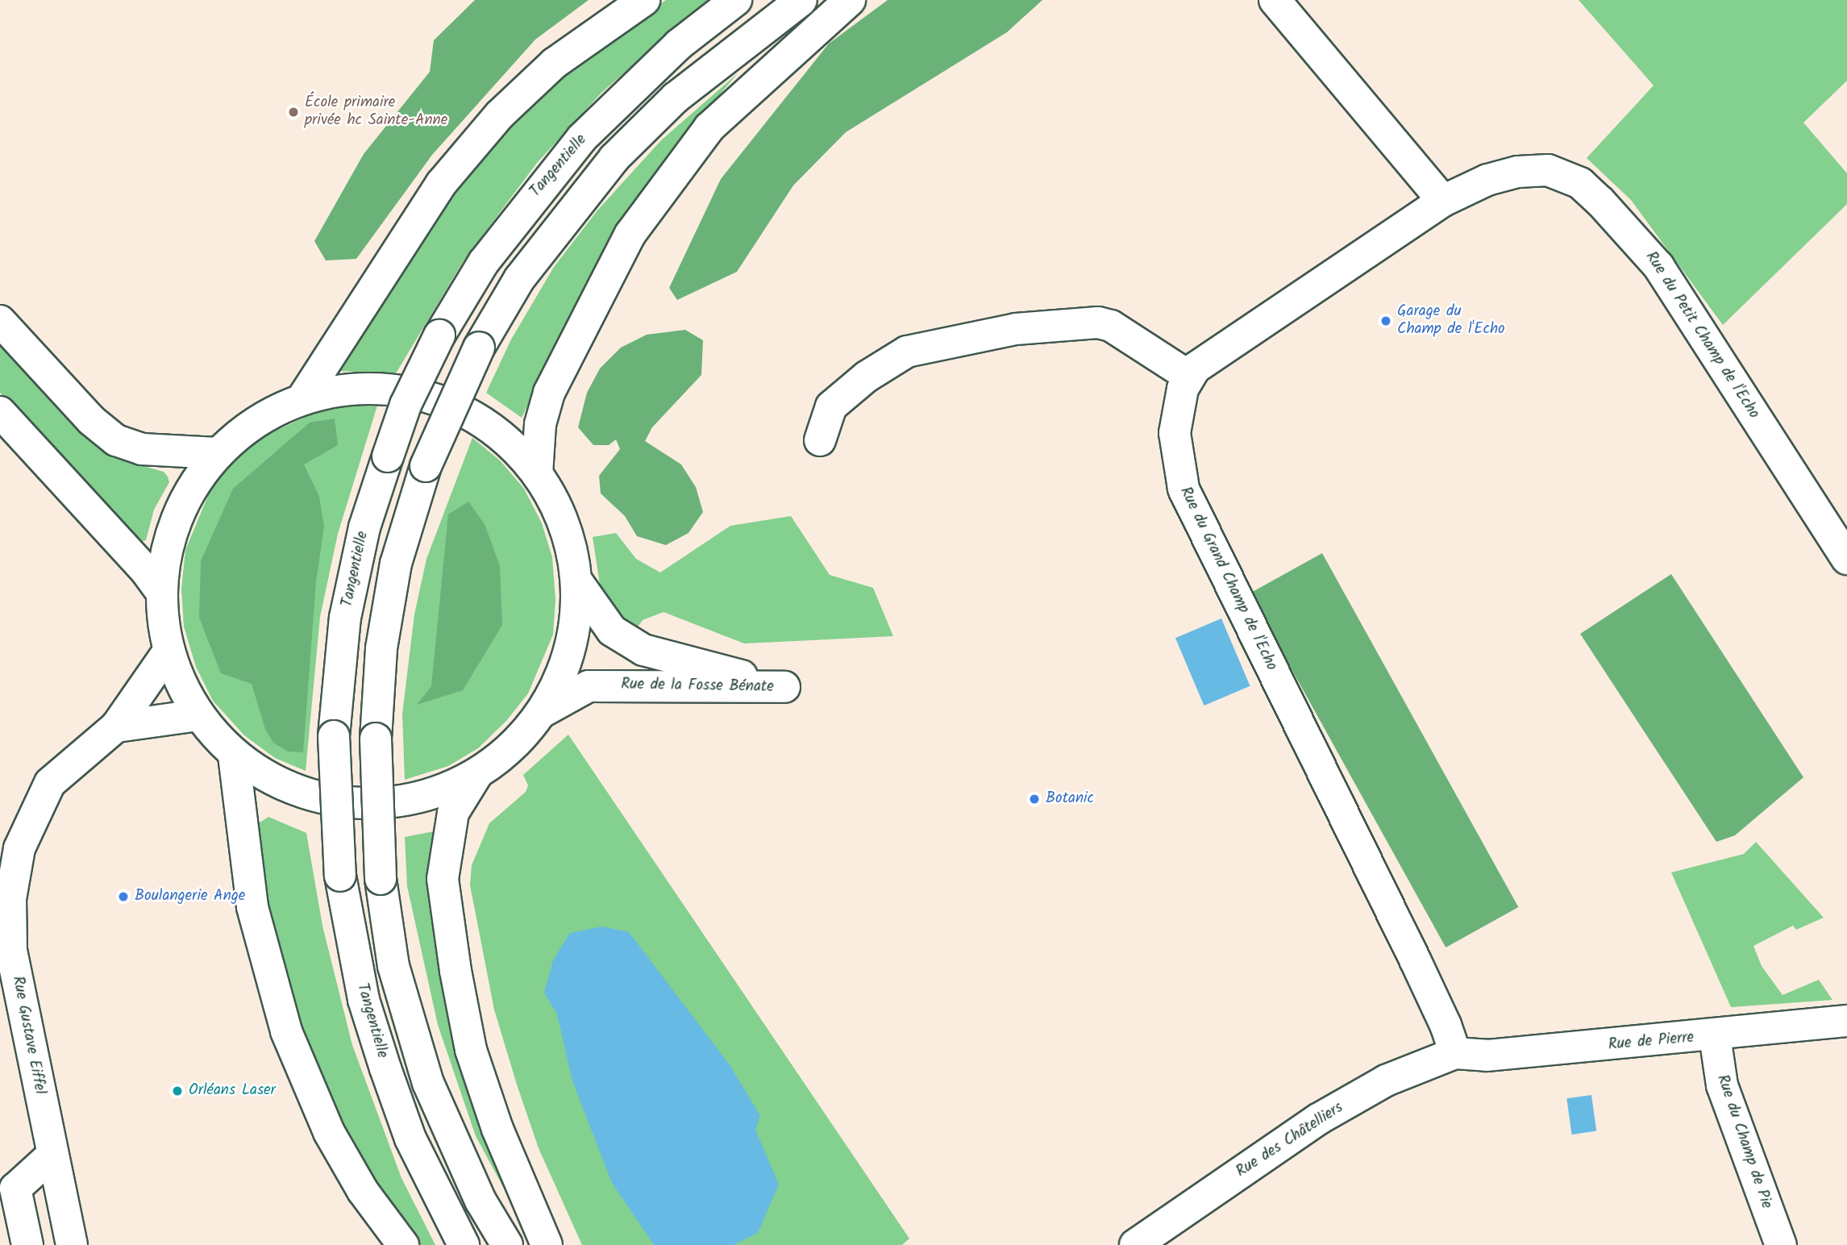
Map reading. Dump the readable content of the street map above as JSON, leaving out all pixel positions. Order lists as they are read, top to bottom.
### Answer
{
  "streets": {
    "main road": [
      "Tangentielle",
      "Rue du Petit Champ de l'Echo",
      "Rue du Grand Champ de l'Echo",
      "Rue de la Fosse Bénate",
      "Rue Gustave Eiffel",
      "Rue de Pierre",
      "Rue des Châtelliers",
      "Rue du Champ de Pie"
    ]
  },
  "crossings": [
    ["Rue du Grand Champ de l'Echo", "Rue de Pierre"],
    ["Rue du Grand Champ de l'Echo", "Rue des Châtelliers"],
    ["Rue de Pierre", "Rue des Châtelliers"],
    ["Rue de Pierre", "Rue du Champ de Pie"]
  ],
  "places": [
    "École primaire privée hc Sainte-Anne",
    "Garage du Champ de l'Echo",
    "Botanic",
    "Boulangerie Ange",
    "Orléans Laser"
  ]
}
